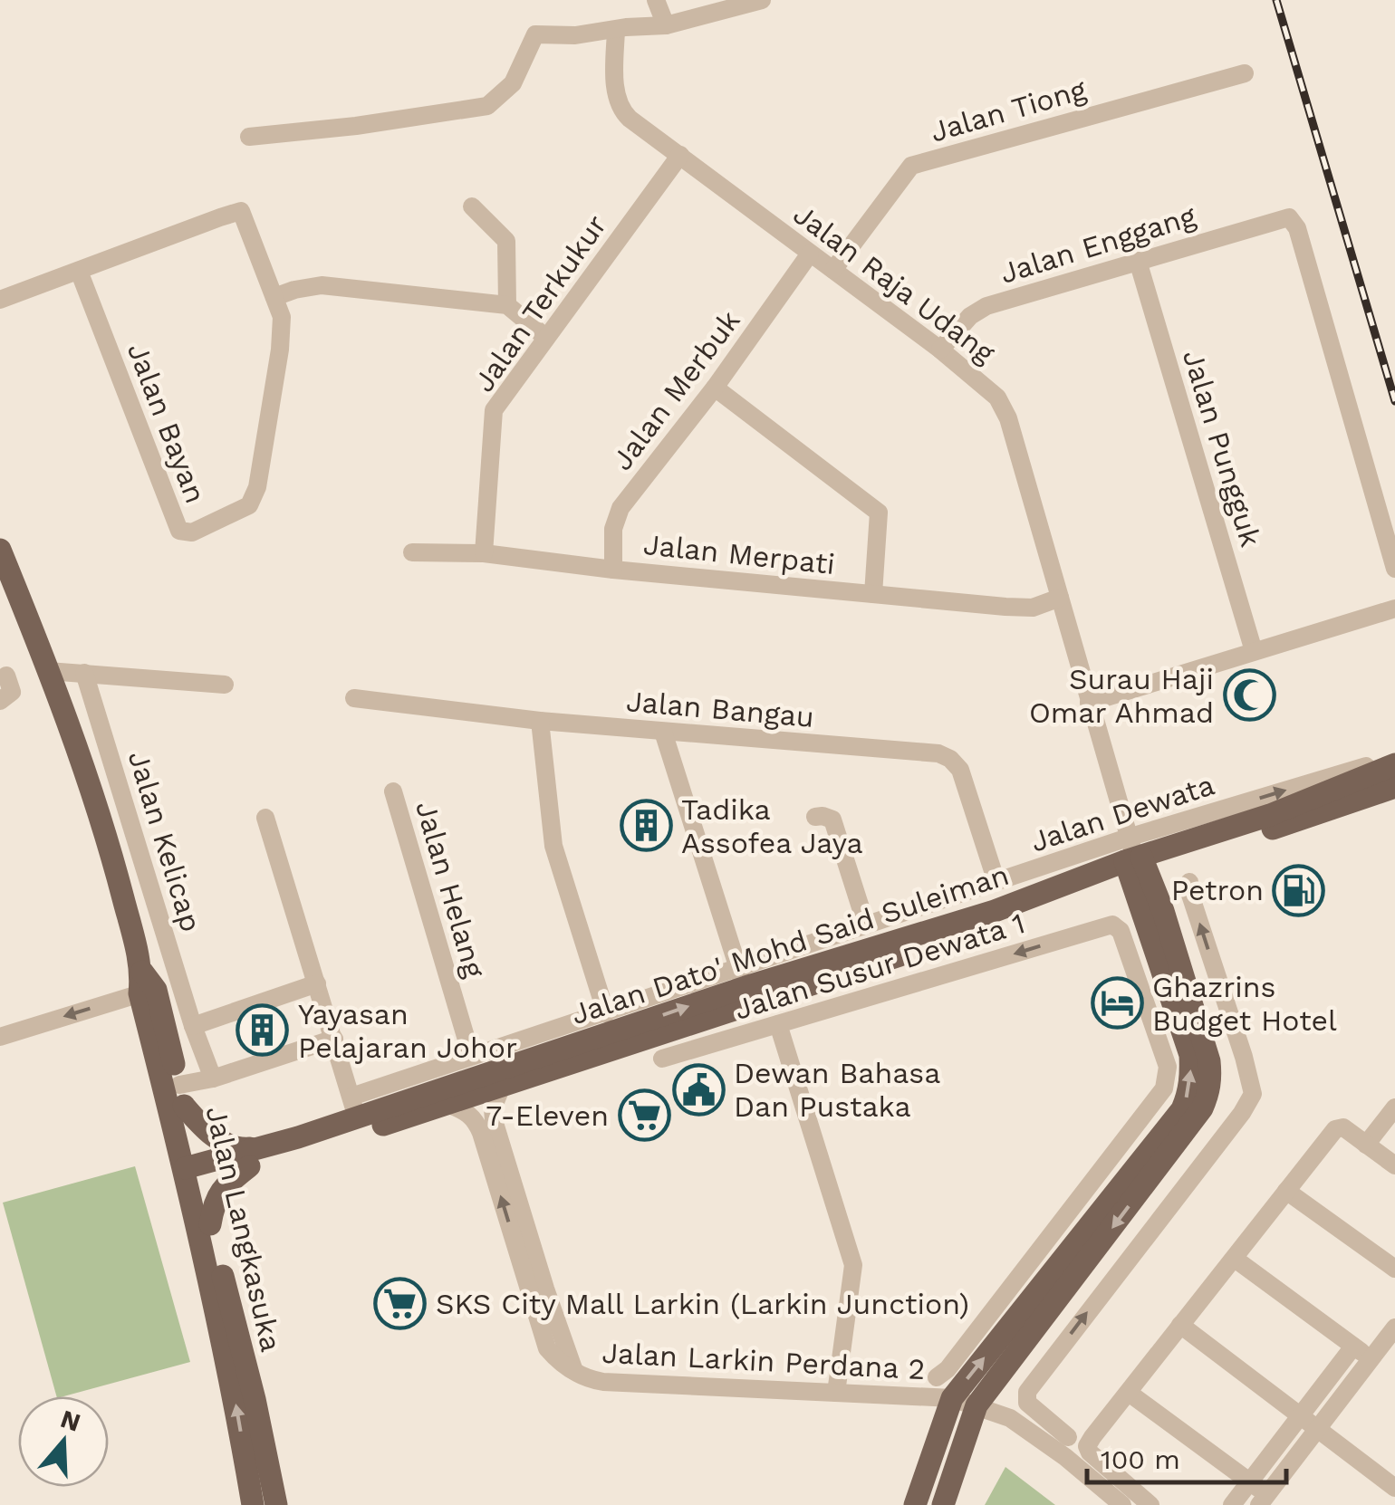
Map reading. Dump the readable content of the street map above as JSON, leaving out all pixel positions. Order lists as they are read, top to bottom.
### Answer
{
  "streets": {
    "main road": ["Jalan Dato' Mohd Said Suleiman", "Jalan Langkasuka"],
    "street": [
      "Jalan Tiong",
      "Jalan Enggang",
      "Jalan Raja Udang",
      "Jalan Terkukur",
      "Jalan Merbuk",
      "Jalan Bayan",
      "Jalan Pungguk",
      "Jalan Merpati",
      "Jalan Bangau",
      "Jalan Dewata",
      "Jalan Kelicap",
      "Jalan Helang",
      "Jalan Susur Dewata 1",
      "Jalan Larkin Perdana 2"
    ]
  },
  "crossings": [
    ["Jalan Tiong", "Jalan Raja Udang"],
    ["Jalan Enggang", "Jalan Raja Udang"],
    ["Jalan Enggang", "Jalan Pungguk"],
    ["Jalan Raja Udang", "Jalan Terkukur"],
    ["Jalan Raja Udang", "Jalan Merbuk"],
    ["Jalan Raja Udang", "Jalan Merpati"],
    ["Jalan Raja Udang", "Jalan Dewata"],
    ["Jalan Raja Udang", "Jalan Dato' Mohd Said Suleiman"],
    ["Jalan Terkukur", "Jalan Merpati"],
    ["Jalan Merbuk", "Jalan Merpati"],
    ["Jalan Bangau", "Jalan Dewata"],
    ["Jalan Dewata", "Jalan Dato' Mohd Said Suleiman"],
    ["Jalan Dato' Mohd Said Suleiman", "Jalan Langkasuka"],
    ["Jalan Dato' Mohd Said Suleiman", "Jalan Larkin Perdana 2"]
  ],
  "places": {
    "mosque": ["Surau Haji Omar Ahmad"],
    "building": ["Tadika Assofea Jaya", "Yayasan Pelajaran Johor"],
    "fuel station": ["Petron"],
    "hotel": ["Ghazrins Budget Hotel"],
    "public building": ["Dewan Bahasa Dan Pustaka"],
    "supermarket": ["7-Eleven", "SKS City Mall Larkin (Larkin Junction)"]
  },
  "scale_bar": "100 m",
  "north": "top"
}
